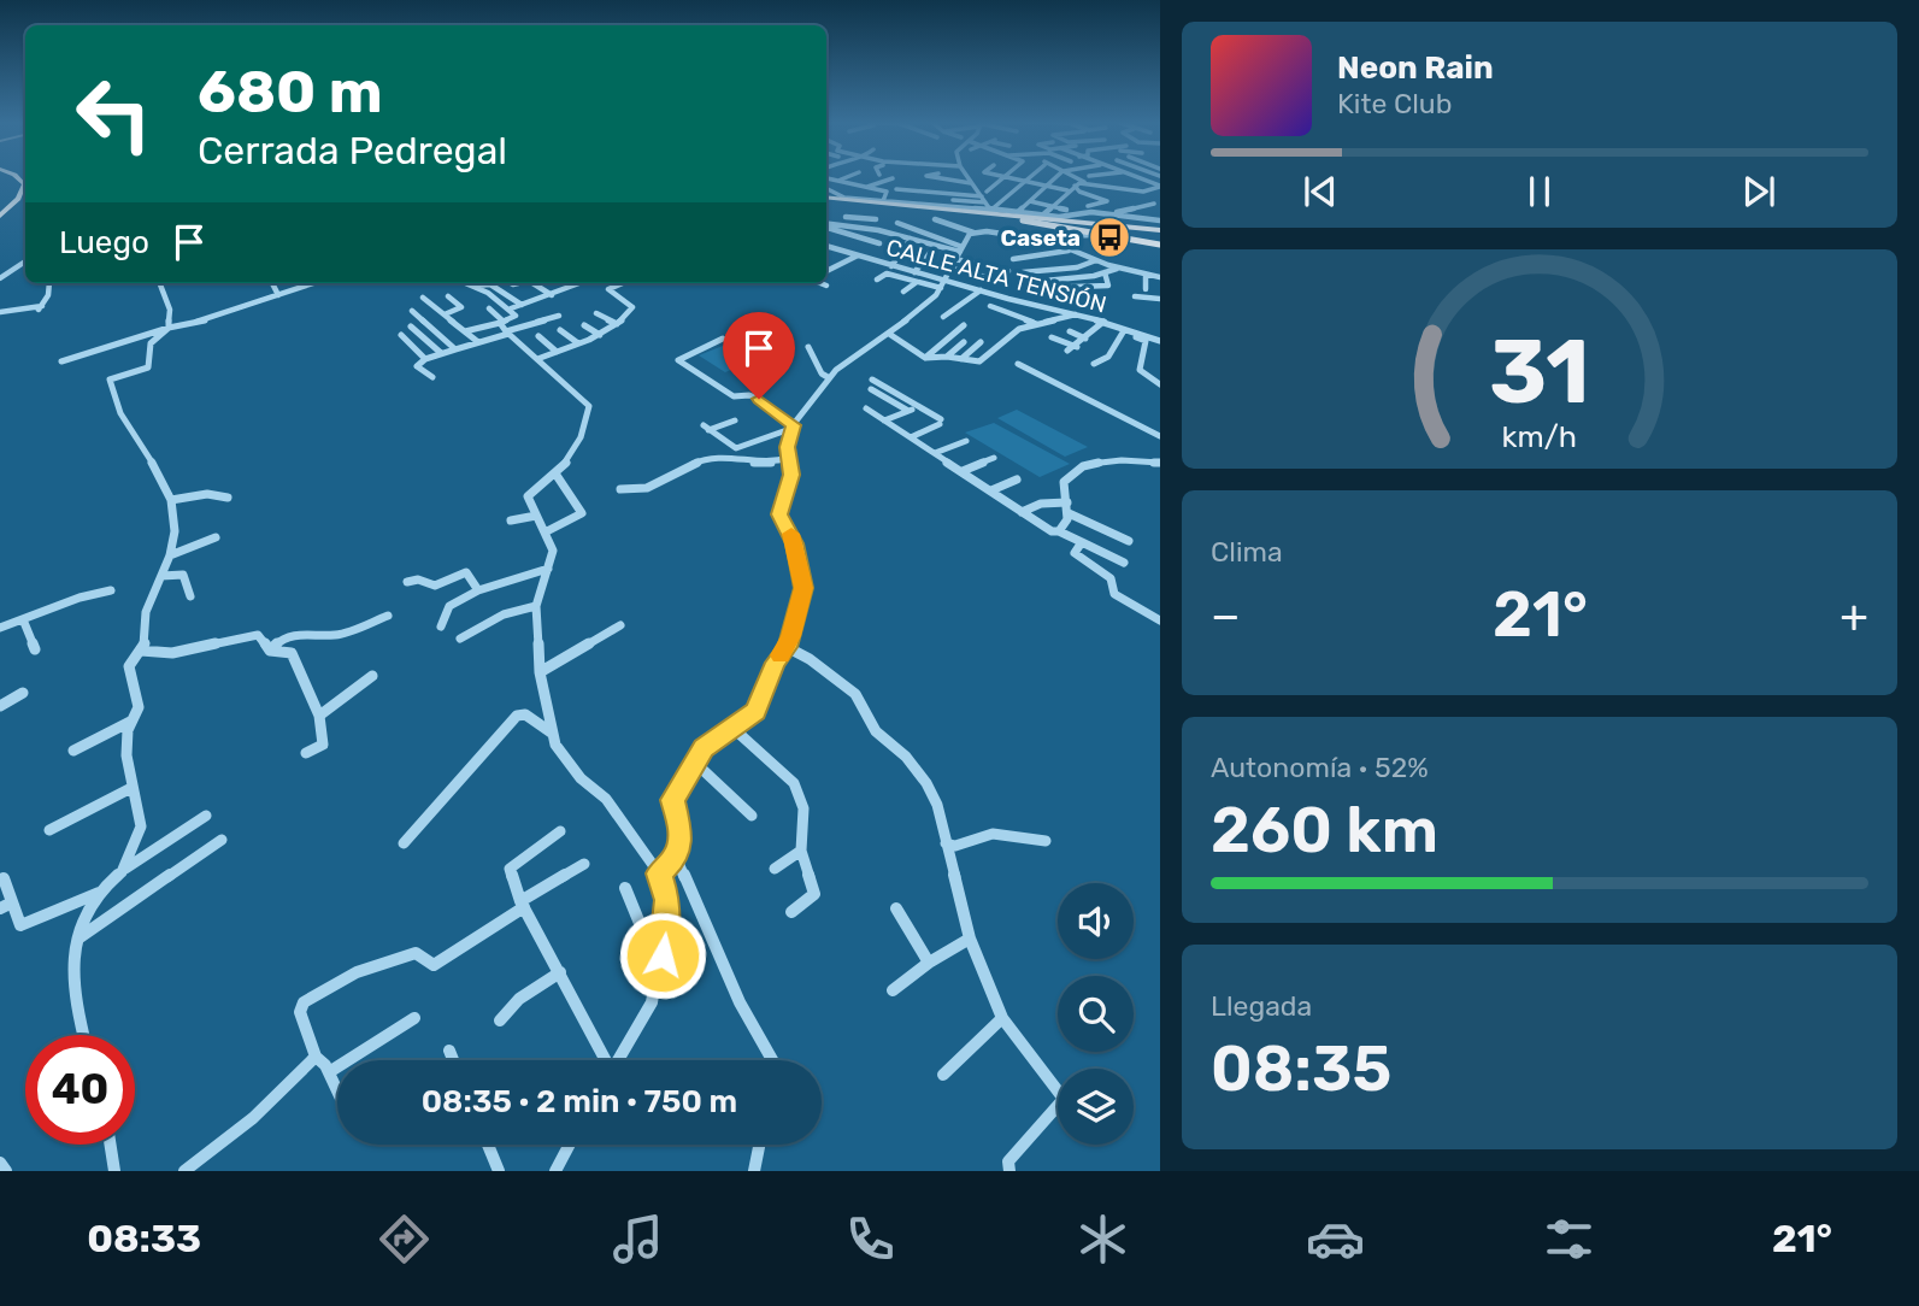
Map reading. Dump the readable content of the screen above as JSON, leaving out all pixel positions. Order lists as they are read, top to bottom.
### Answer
{
  "streets": {
    "street": ["CALLE ALTA TENSIÓN"]
  },
  "places": {
    "bus stop": ["Caseta"]
  },
  "page": {
    "turn": ["680 m", "Cerrada Pedregal"],
    "song": ["Neon Rain", "Kite Club"],
    "then": "Luego",
    "tile": [
      "Clima",
      ["Autonomía · 52%", "260 km"],
      ["Llegada", "08:35"]
    ],
    "heat": ["−", "21°", "+"],
    "limit": "40",
    "trip": "08:35 · 2 min · 750 m",
    "tabs": ["08:33", "21°"],
    "gauge": ["31", "km/h"]
  }
}
